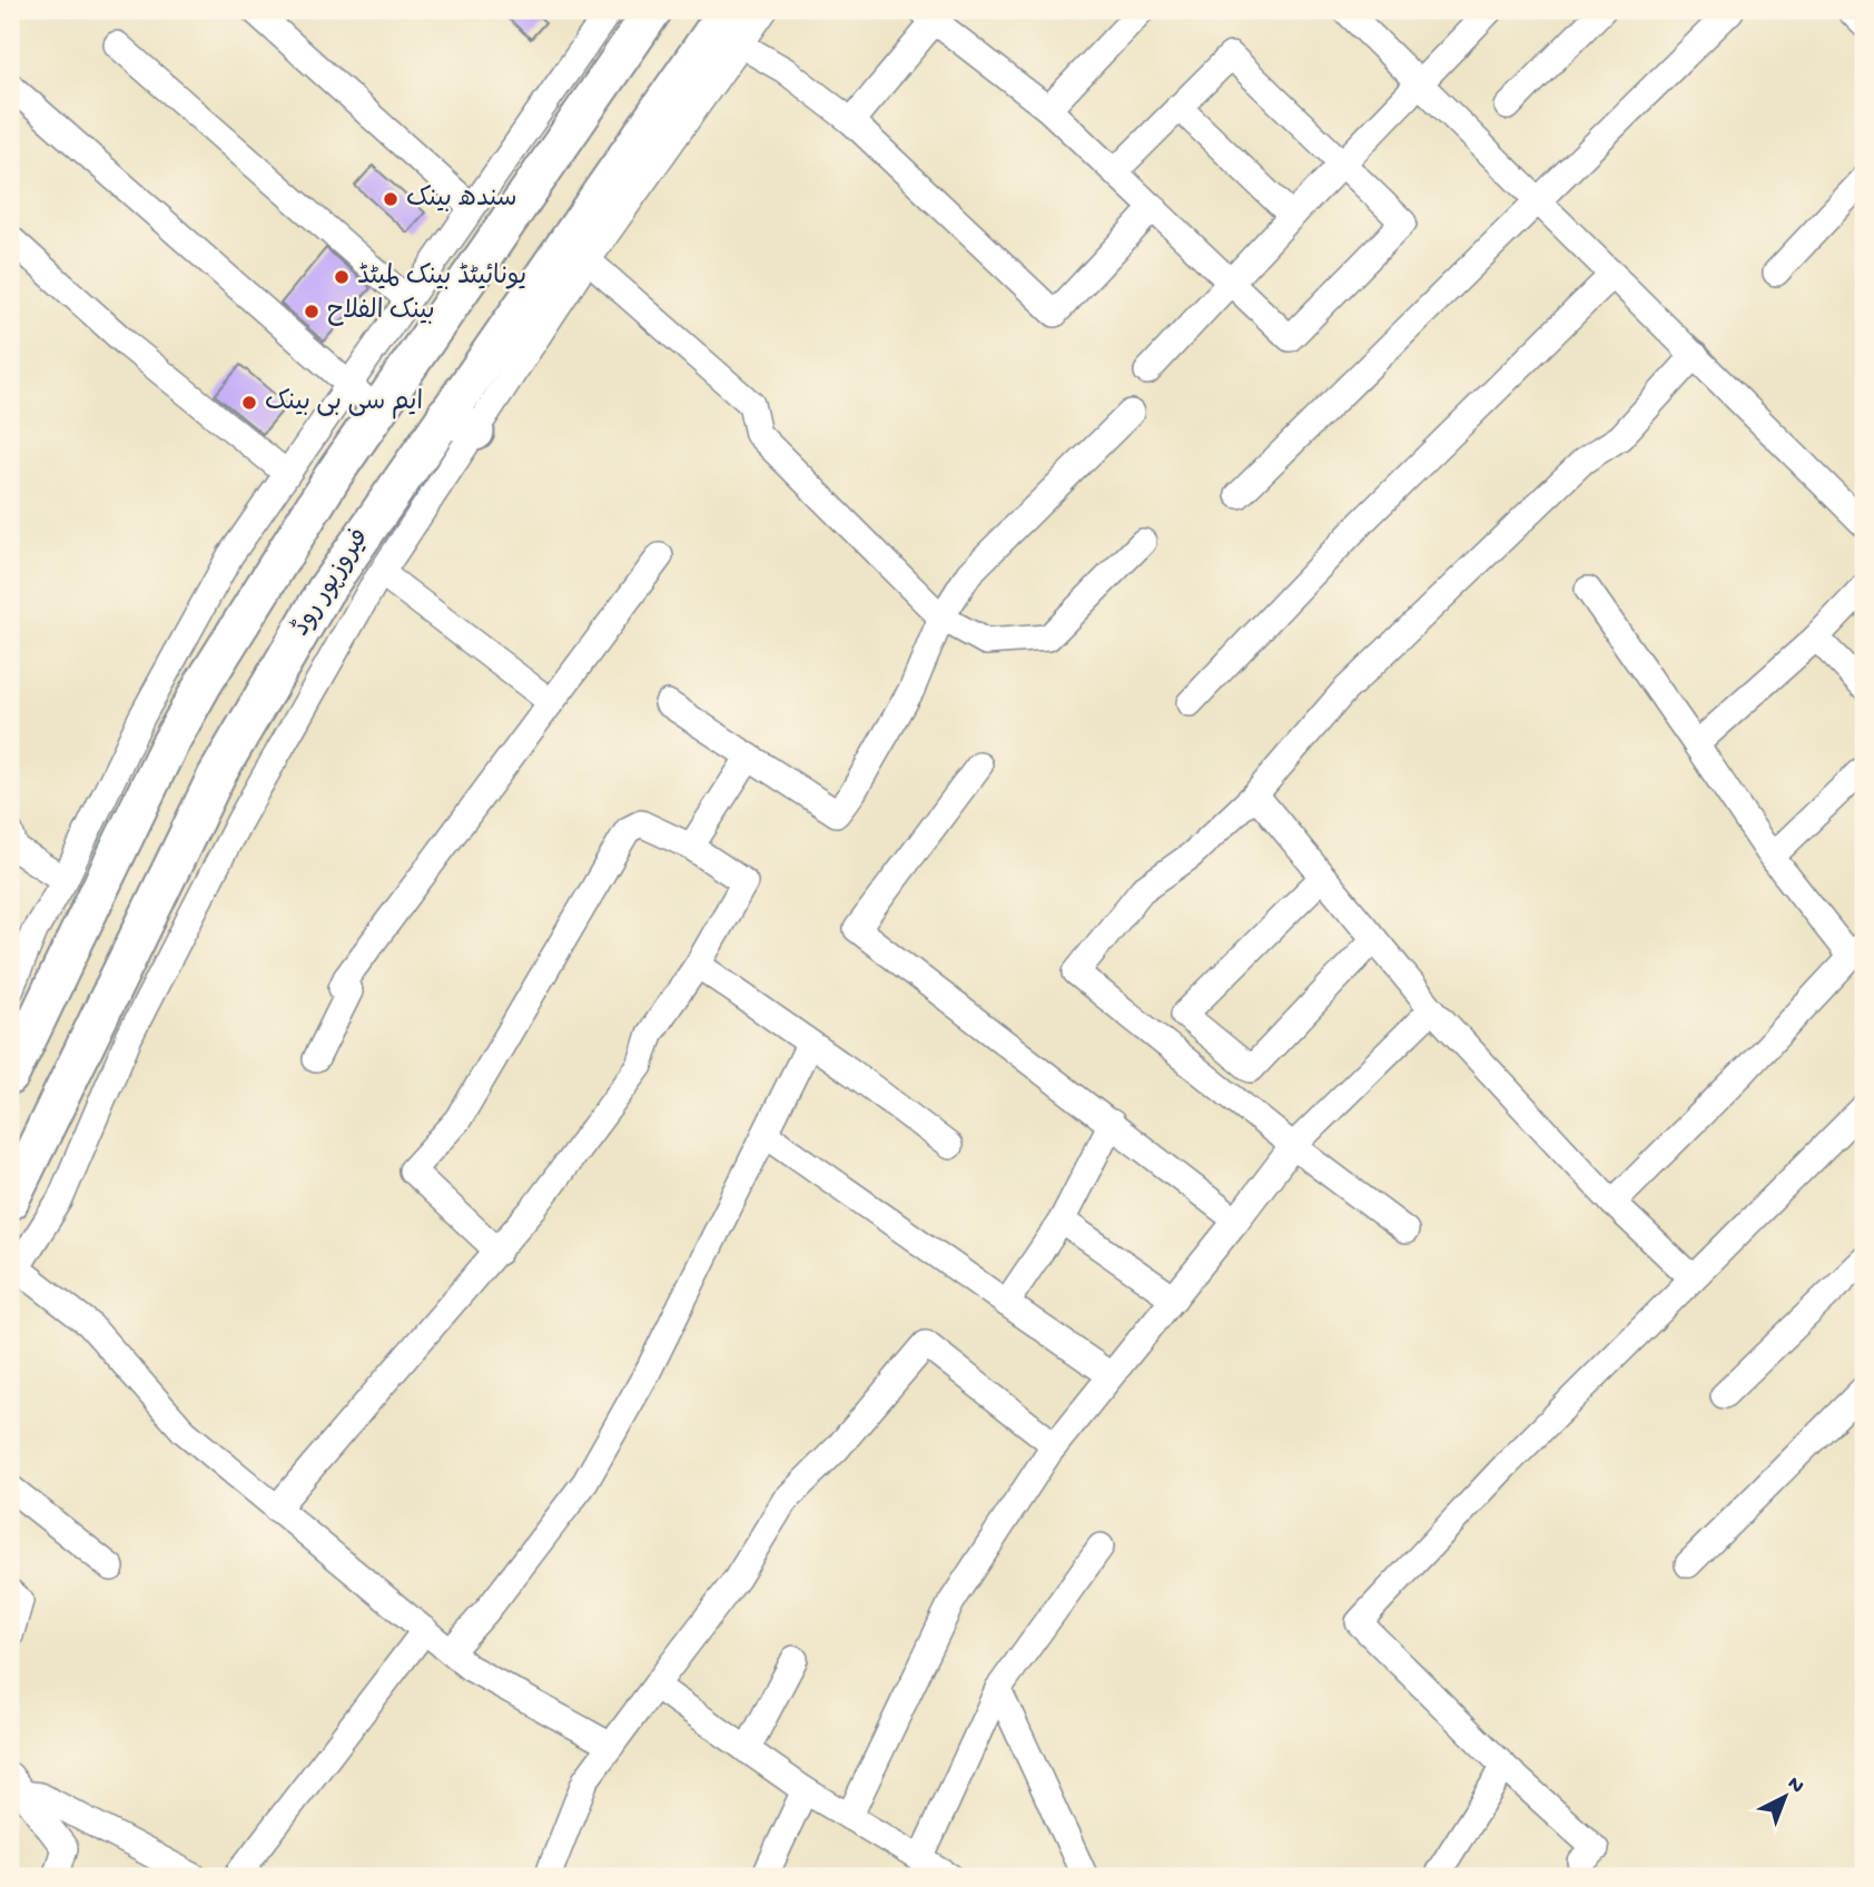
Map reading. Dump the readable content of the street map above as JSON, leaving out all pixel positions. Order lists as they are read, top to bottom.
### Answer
{
  "streets": {
    "highway": ["فیروزپور روڈ"]
  },
  "places": [
    "سندھ بینک",
    "یونائیٹڈ بینک لمیٹڈ",
    "بینک الفلاح",
    "ایم سی بی بینک"
  ],
  "north": "top right"
}
